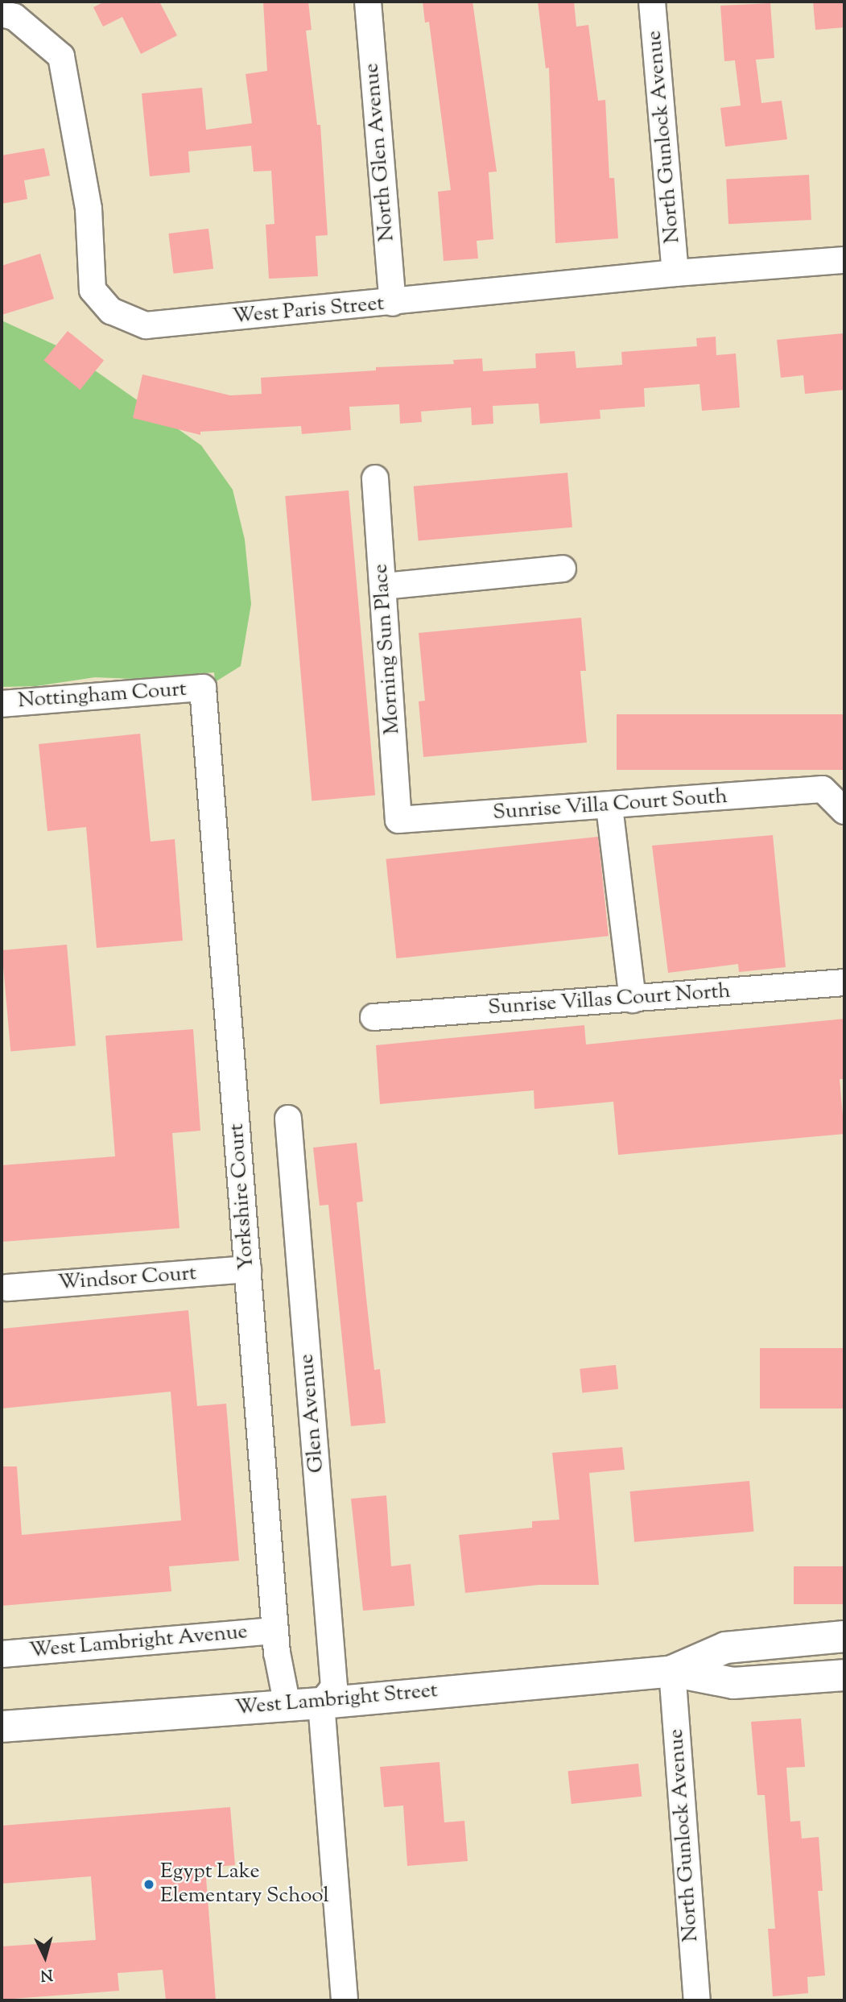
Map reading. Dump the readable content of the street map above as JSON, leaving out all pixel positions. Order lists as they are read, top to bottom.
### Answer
{
  "streets": {
    "main road": ["West Lambright Street"],
    "street": [
      "North Gunlock Avenue",
      "North Glen Avenue",
      "West Paris Street",
      "Morning Sun Place",
      "Nottingham Court",
      "Sunrise Villa Court South",
      "Sunrise Villas Court North",
      "Yorkshire Court",
      "Windsor Court",
      "Glen Avenue",
      "West Lambright Avenue"
    ]
  },
  "crossings": [
    ["North Gunlock Avenue", "West Paris Street"],
    ["North Gunlock Avenue", "West Lambright Street"],
    ["North Glen Avenue", "West Paris Street"],
    ["Morning Sun Place", "Sunrise Villa Court South"],
    ["Nottingham Court", "Yorkshire Court"],
    ["Yorkshire Court", "Windsor Court"],
    ["Yorkshire Court", "West Lambright Avenue"],
    ["Yorkshire Court", "West Lambright Street"],
    ["Glen Avenue", "West Lambright Street"]
  ],
  "places": ["Egypt Lake Elementary School"],
  "north": "bottom"
}
